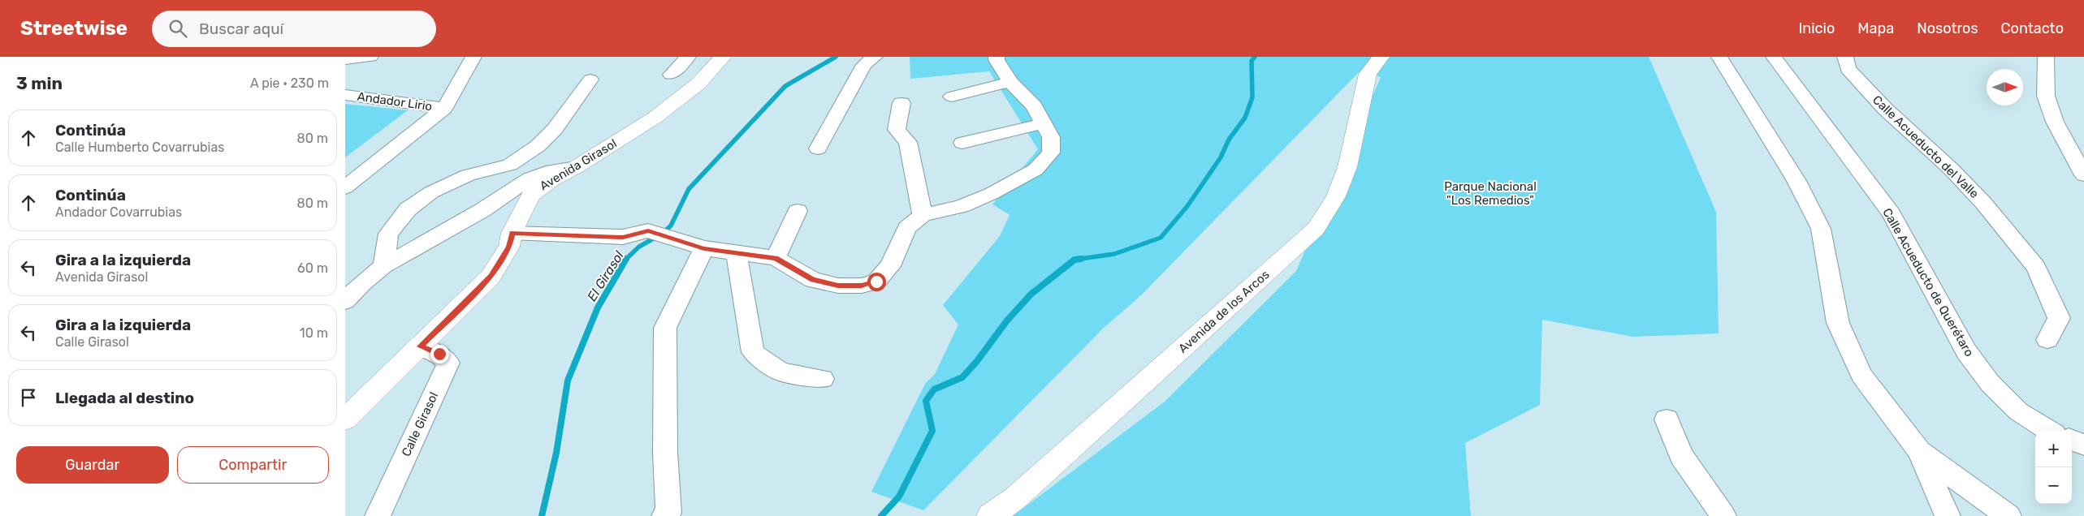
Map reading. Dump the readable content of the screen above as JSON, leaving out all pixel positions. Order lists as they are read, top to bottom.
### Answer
{
  "streets": {
    "main road": ["Avenida Girasol", "Avenida de los Arcos"],
    "street": [
      "Andador Lirio",
      "Calle Acueducto del Valle",
      "Calle Acueducto de Querétaro",
      "Calle Girasol"
    ]
  },
  "crossings": [
    ["Avenida Girasol", "Calle Girasol"]
  ],
  "water": ["El Girasol"],
  "parks": ["Parque Nacional \"Los Remedios\""],
  "north": "right",
  "page": {
    "header": "Streetwise",
    "search": "Buscar aquí",
    "nav": [
      "Inicio",
      "Mapa",
      "Nosotros",
      "Contacto"
    ],
    "heading": ["3 min", "A pie · 230 m"],
    "list": [
      ["Continúa", "Calle Humberto Covarrubias", "80 m"],
      ["Continúa", "Andador Covarrubias", "80 m"],
      ["Gira a la izquierda", "Avenida Girasol", "60 m"],
      ["Gira a la izquierda", "Calle Girasol", "10 m"],
      "Llegada al destino"
    ],
    "map_buttons": ["+", "−"],
    "buttons": ["Guardar", "Compartir"]
  }
}
